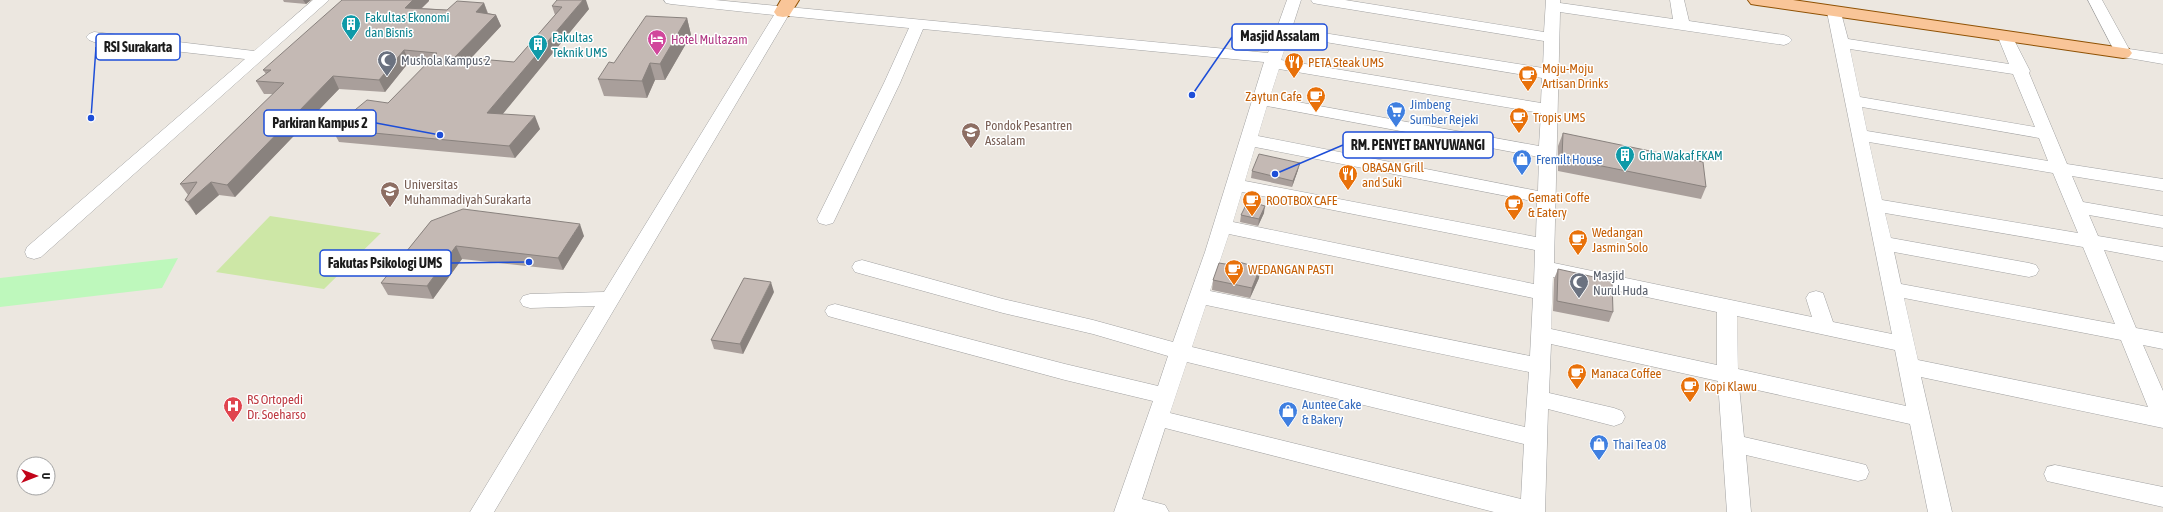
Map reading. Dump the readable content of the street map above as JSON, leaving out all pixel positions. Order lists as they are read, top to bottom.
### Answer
{
  "places": {
    "building": ["Fakultas Ekonomi dan Bisnis", "Fakultas Teknik UMS", "Grha Wakaf FKAM"],
    "hotel": ["Hotel Multazam"],
    "mosque": ["Mushola Kampus 2", "Masjid Nurul Huda"],
    "restaurant": ["PETA Steak UMS", "OBASAN Grill and Suki"],
    "cafe": [
      "Moju-Moju Artisan Drinks",
      "Zaytun Cafe",
      "Tropis UMS",
      "ROOTBOX CAFE",
      "Gemati Coffe & Eatery",
      "Wedangan Jasmin Solo",
      "WEDANGAN PASTI",
      "Manaca Coffee",
      "Kopi Klawu"
    ],
    "other": [
      "Masjid Assalam",
      "RSI Surakarta",
      "Parkiran Kampus 2",
      "RM. PENYET BANYUWANGI",
      "Fakutas Psikologi UMS"
    ],
    "supermarket": ["Jimbeng Sumber Rejeki"],
    "school or university": ["Pondok Pesantren Assalam", "Universitas Muhammadiyah Surakarta"],
    "shop": ["Fremilt House", "Auntee Cake & Bakery", "Thai Tea 08"],
    "hospital": ["RS Ortopedi Dr. Soeharso"]
  },
  "north": "right"
}
